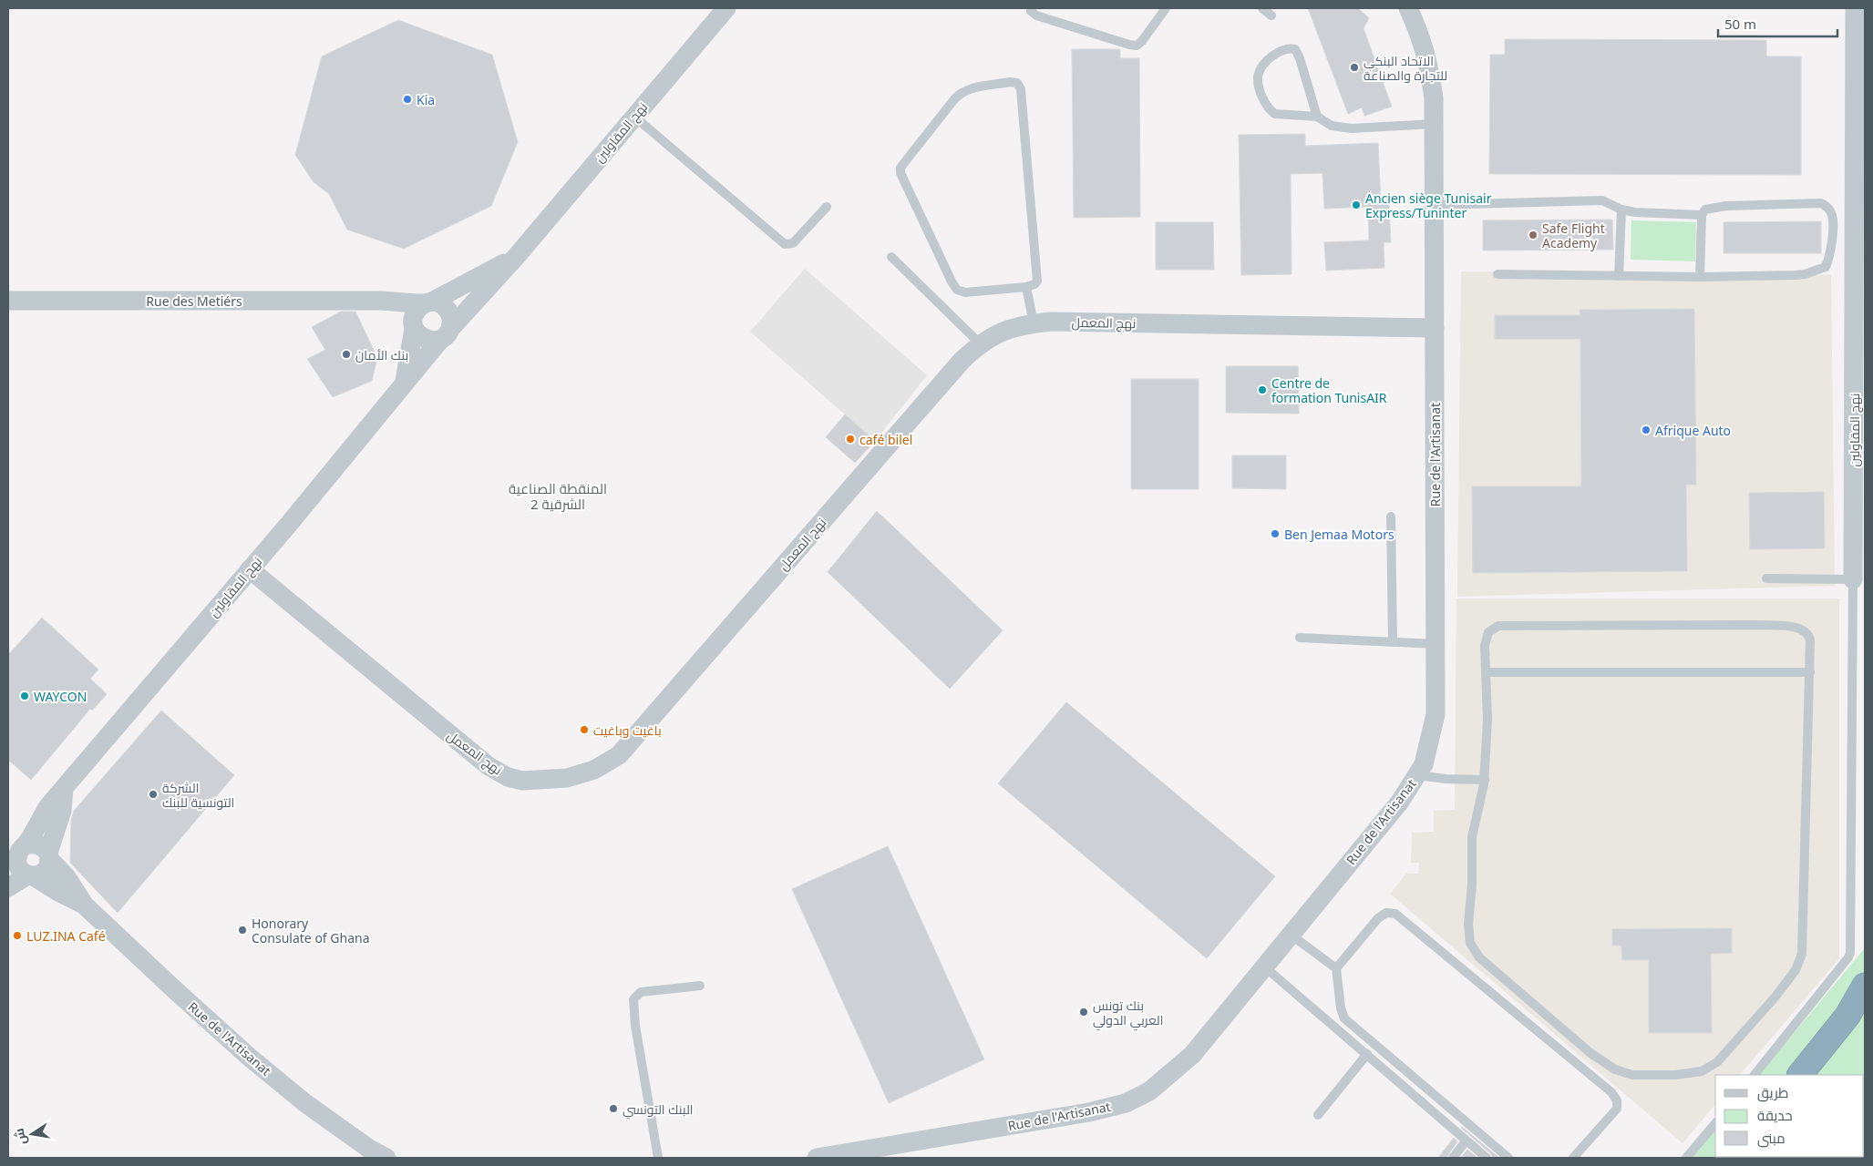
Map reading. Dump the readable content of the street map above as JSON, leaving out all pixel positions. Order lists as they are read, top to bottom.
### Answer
{
  "streets": {
    "street": [
      "نهج المقاولين",
      "Rue des Metiérs",
      "نهج المعمل",
      "Rue de l'Artisanat"
    ]
  },
  "crossings": [
    ["نهج المقاولين", "Rue des Metiérs"],
    ["نهج المقاولين", "نهج المعمل"],
    ["نهج المقاولين", "Rue de l'Artisanat"],
    ["نهج المعمل", "Rue de l'Artisanat"]
  ],
  "districts": ["المنقطة الصناعية الشرقية 2"],
  "places": [
    "الاتحاد البنكي للتجارة والصناعة",
    "Kia",
    "Ancien siège Tunisair Express/Tuninter",
    "Safe Flight Academy",
    "بنك الأمان",
    "Centre de formation TunisAIR",
    "Afrique Auto",
    "café bilel",
    "Ben Jemaa Motors",
    "WAYCON",
    "باغيت وباغيت",
    "الشركة التونسية للبنك",
    "Honorary Consulate of Ghana",
    "LUZ.INA Café",
    "بنك تونس العربي الدولي",
    "البنك التونسي"
  ],
  "legend": ["طريق", "حديقة", "مبنى"],
  "scale_bar": "50 m",
  "north": "left"
}
